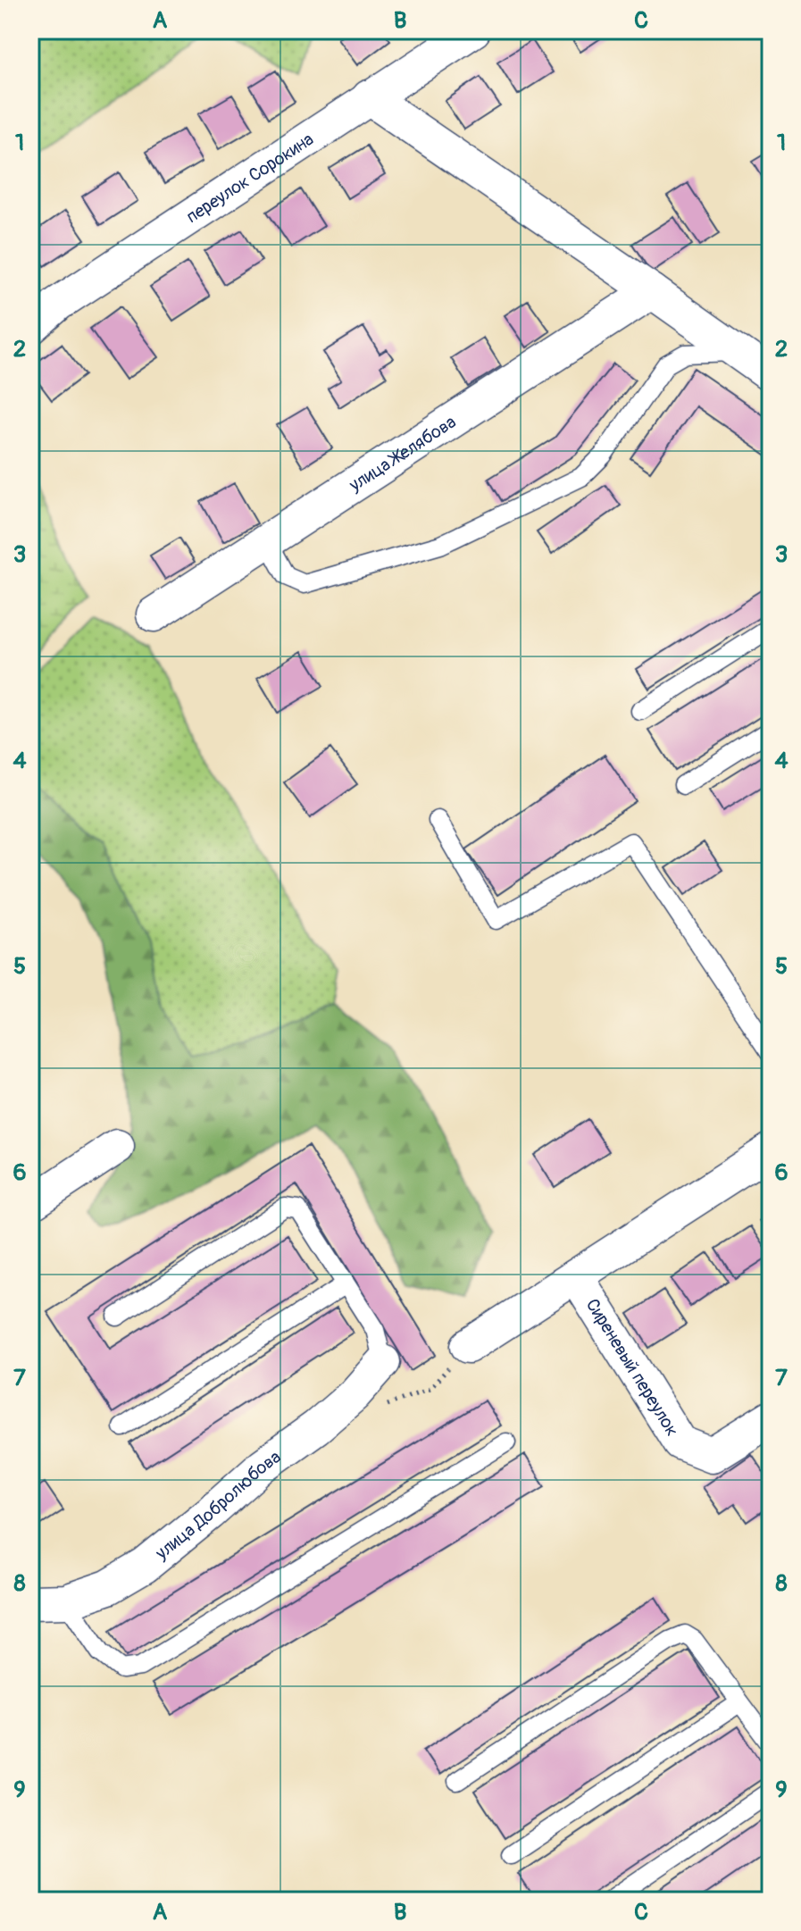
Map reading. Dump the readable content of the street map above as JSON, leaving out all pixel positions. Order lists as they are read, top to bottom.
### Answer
{
  "streets": {
    "street": [
      "переулок Сорокина",
      "улица Желябова",
      "Сиреневый переулок",
      "улица Добролюбова"
    ]
  },
  "grid": {
    "columns": ["A", "B", "C"],
    "rows": [
      "1",
      "2",
      "3",
      "4",
      "5",
      "6",
      "7",
      "8",
      "9"
    ]
  }
}
